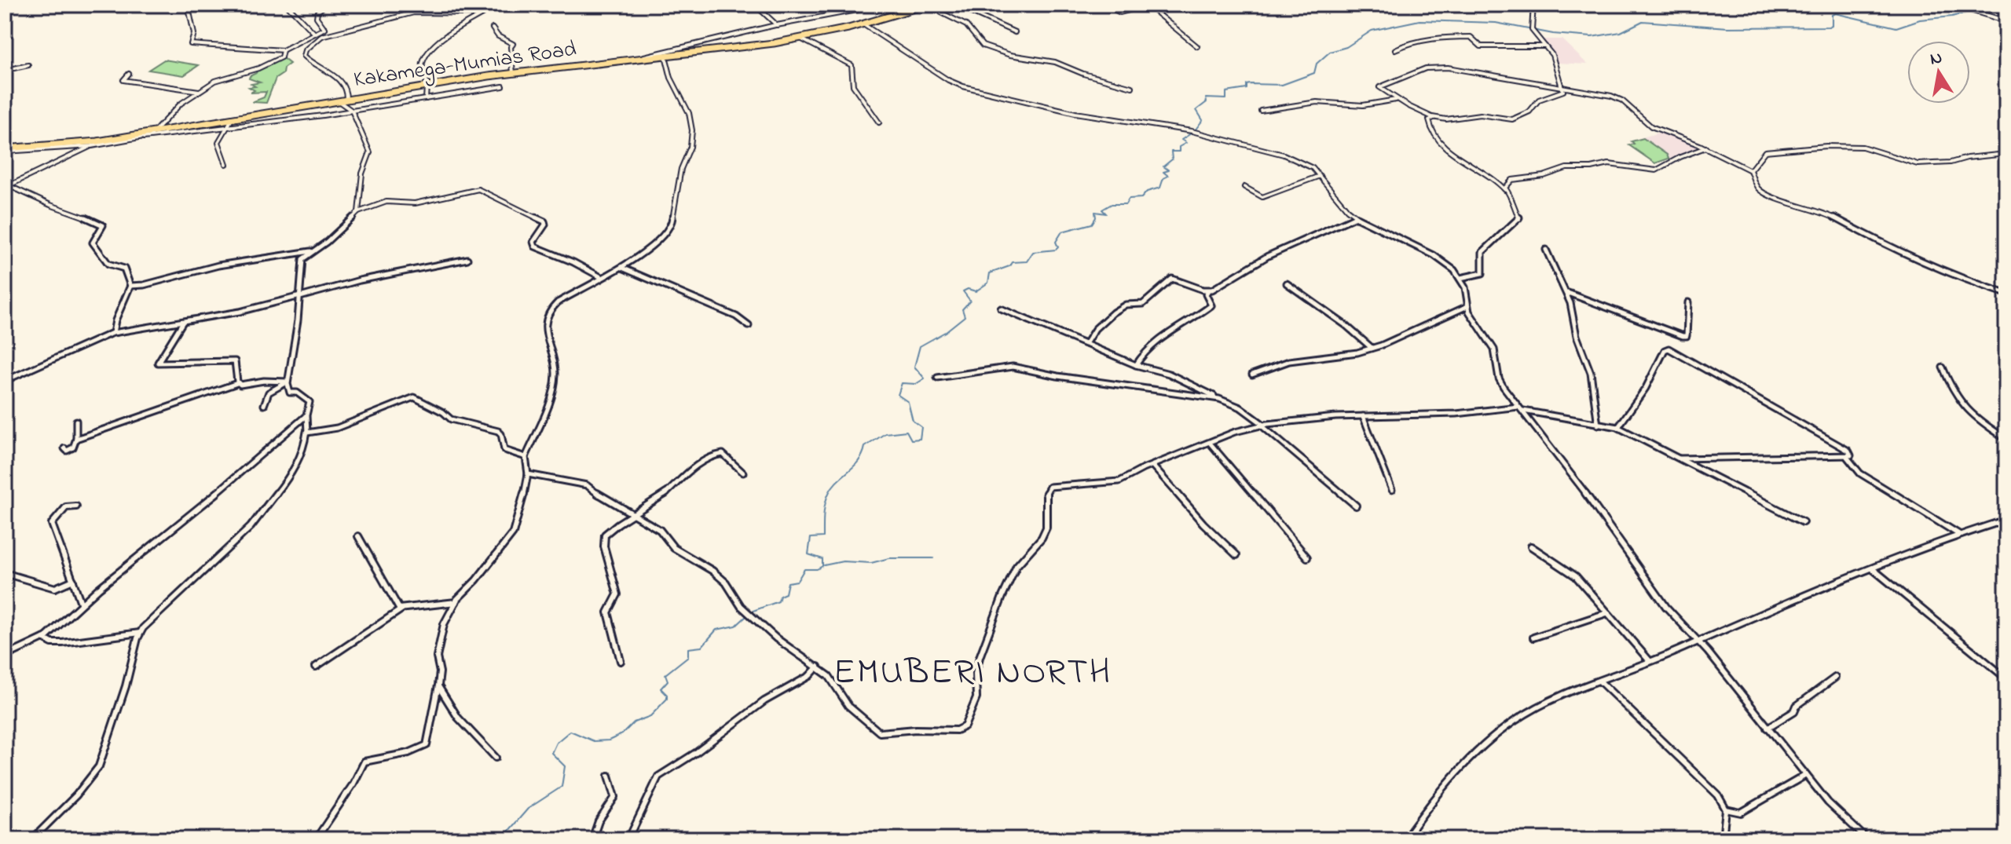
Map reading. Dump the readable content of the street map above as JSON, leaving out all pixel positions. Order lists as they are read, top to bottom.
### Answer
{
  "streets": {
    "highway": ["Kakamega-Mumias Road"]
  },
  "districts": ["EMUBERI NORTH"],
  "north": "top"
}
